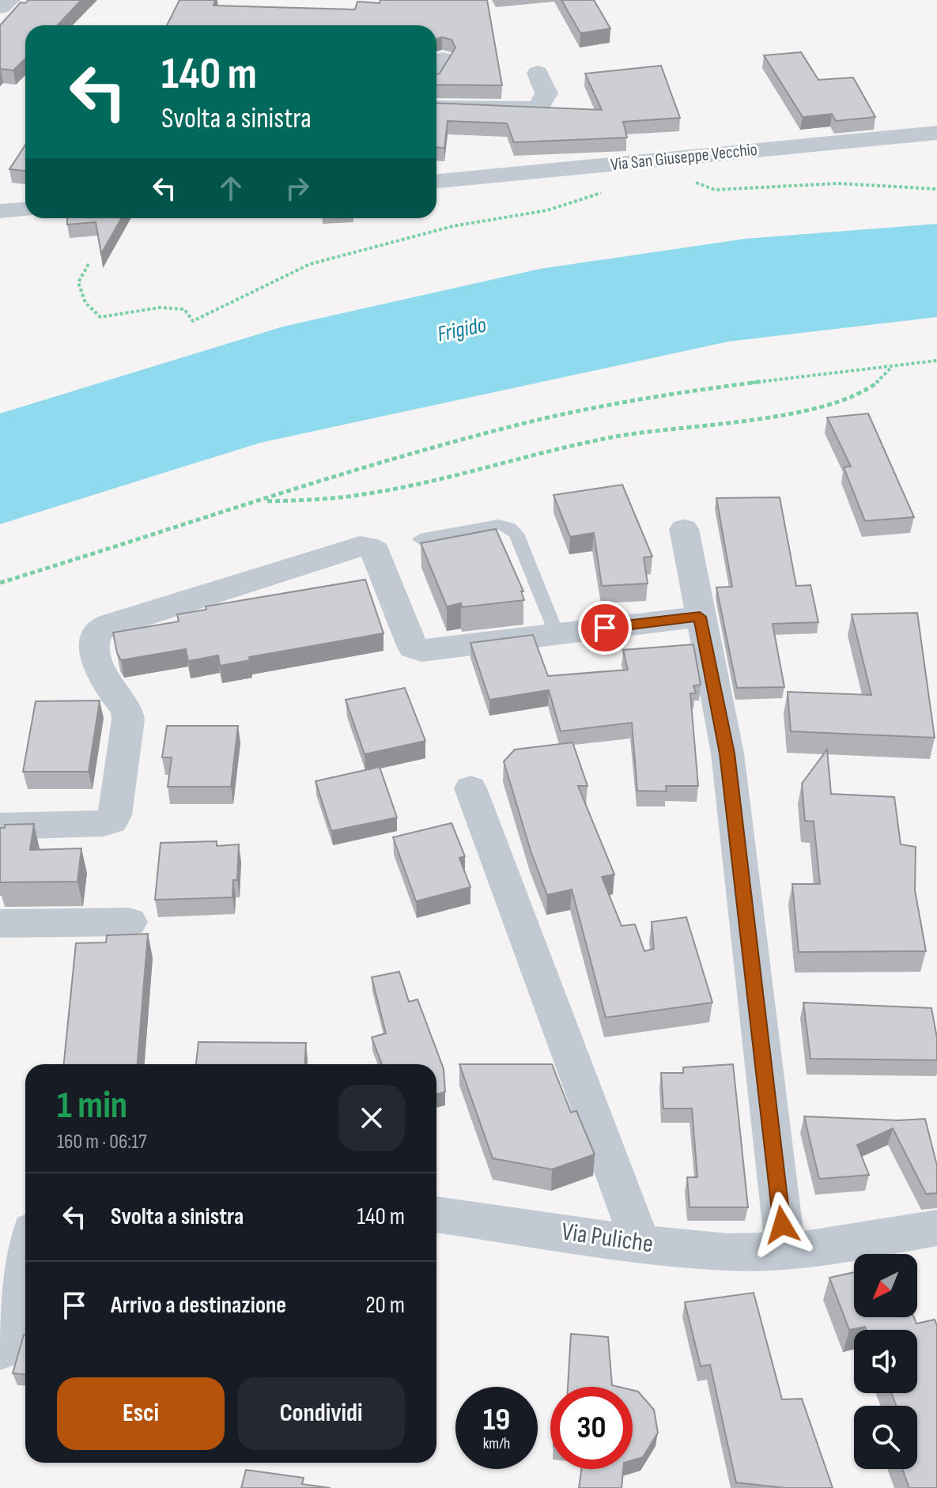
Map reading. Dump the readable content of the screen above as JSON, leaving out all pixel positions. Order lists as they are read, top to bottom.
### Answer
{
  "streets": {
    "street": ["Via San Giuseppe Vecchio", "Via Puliche"]
  },
  "water": ["Frigido"],
  "north": "bottom left",
  "page": {
    "turn": ["140 m", "Svolta a sinistra"],
    "heading": ["1 min", "160 m · 06:17"],
    "list": [
      {
        "name": "Svolta a sinistra",
        "value": "140 m"
      },
      {
        "name": "Arrivo a destinazione",
        "value": "20 m"
      }
    ],
    "buttons": ["Esci", "Condividi"],
    "speed": "19 km/h",
    "limit": "30"
  }
}
